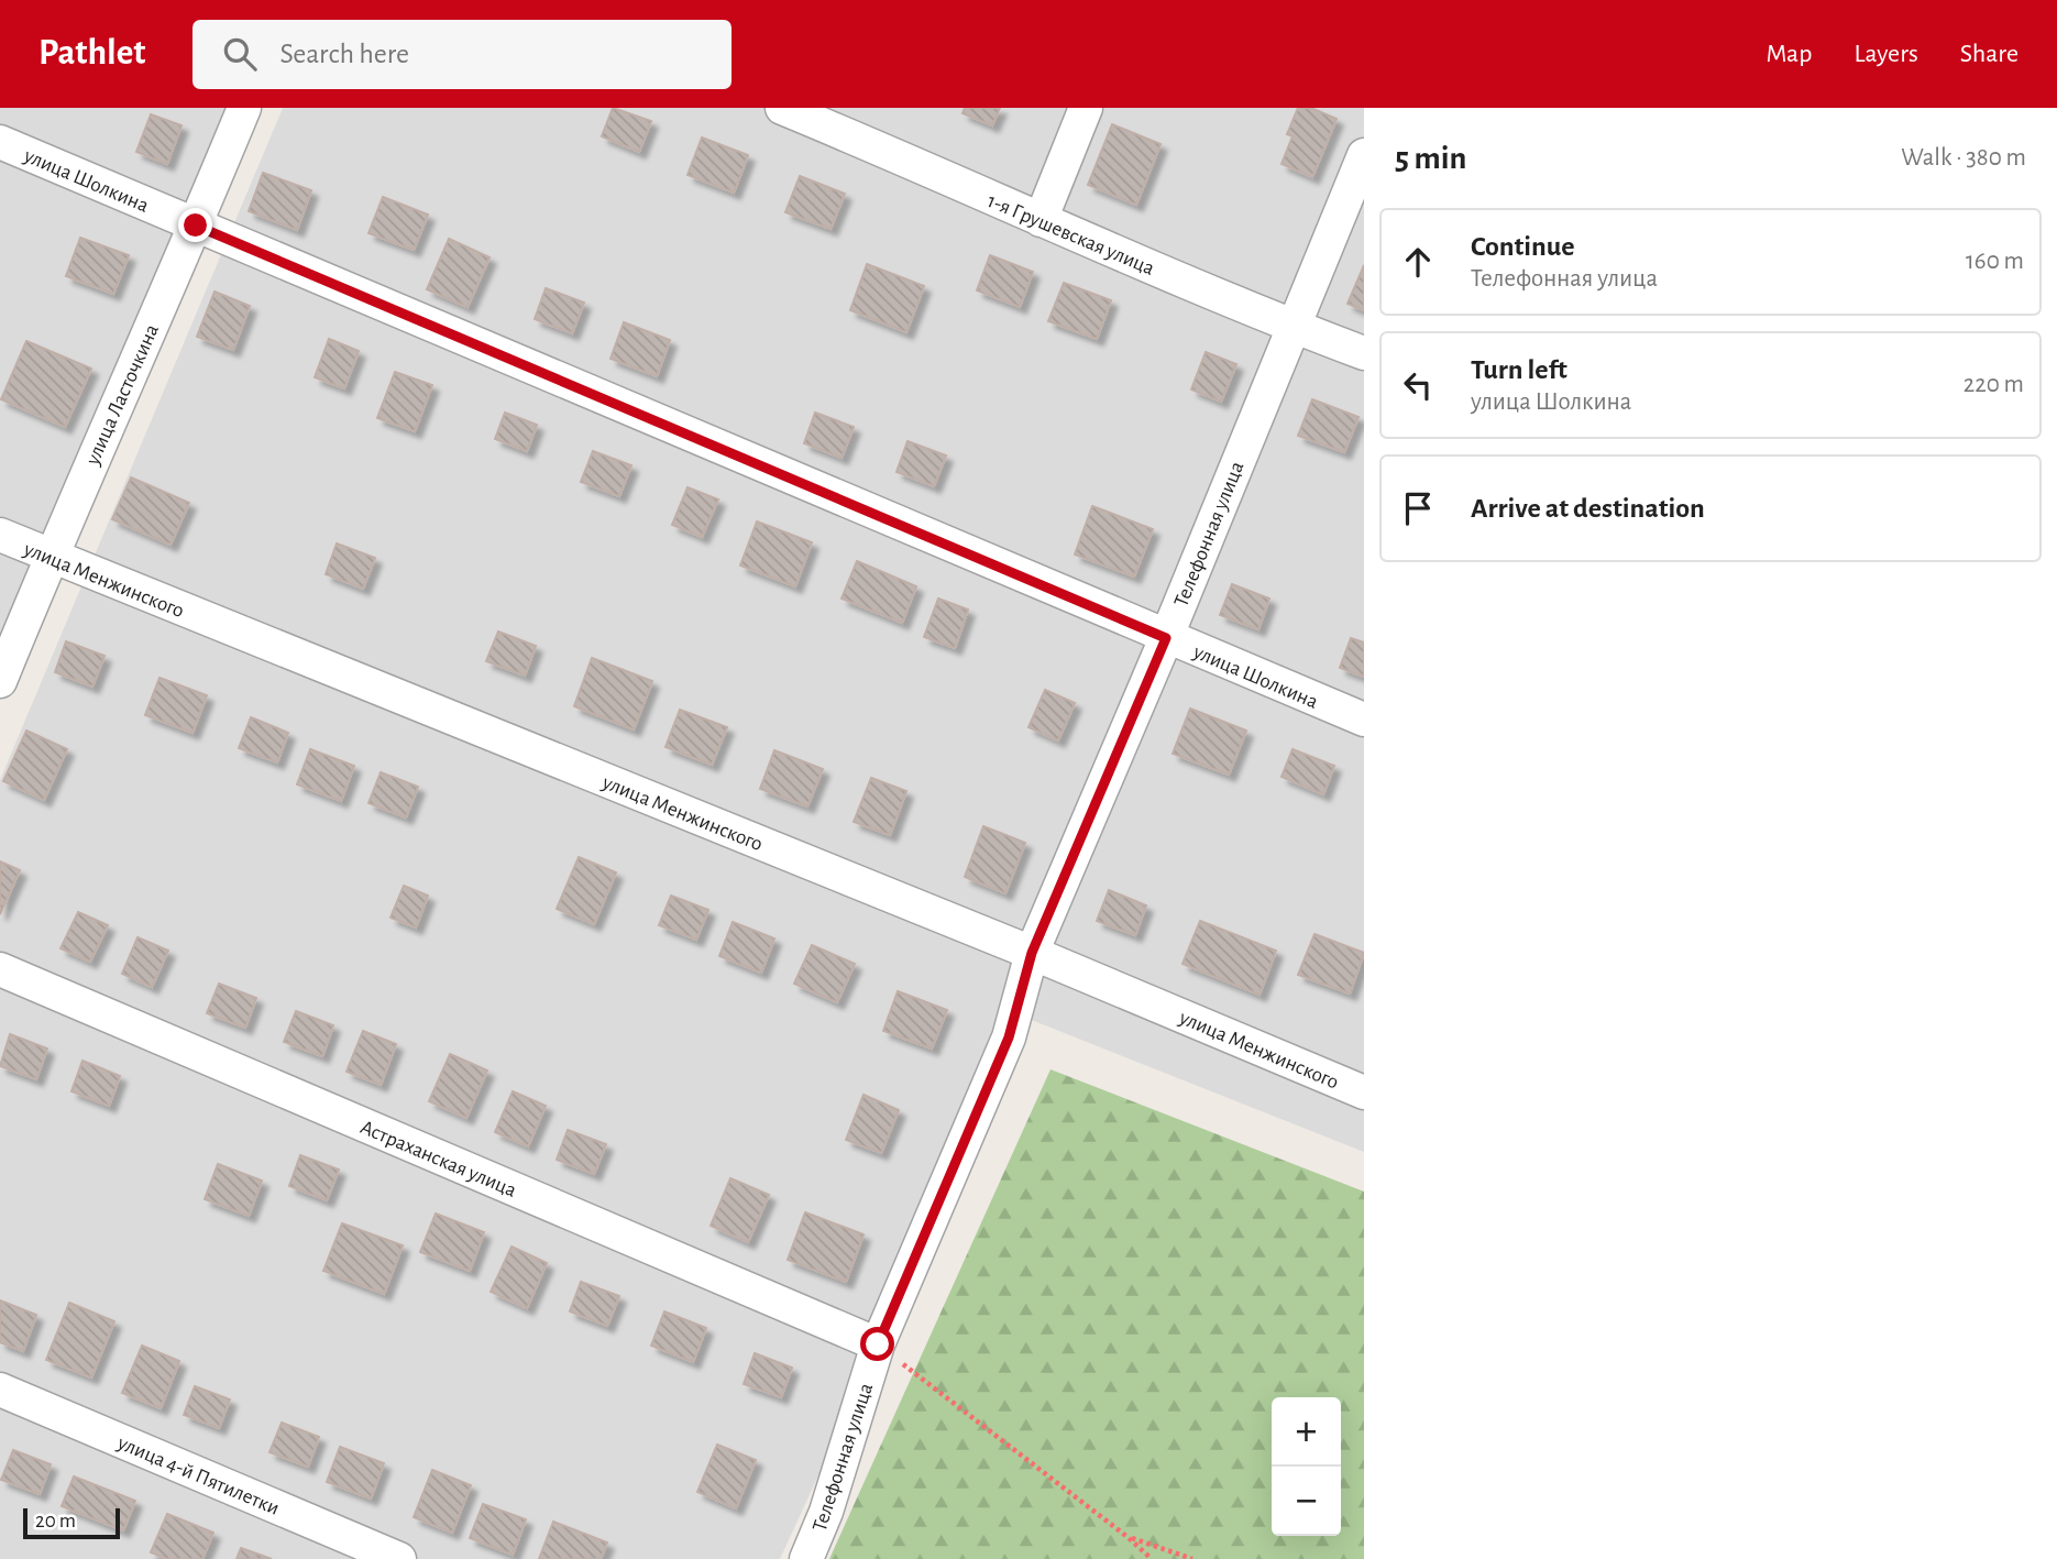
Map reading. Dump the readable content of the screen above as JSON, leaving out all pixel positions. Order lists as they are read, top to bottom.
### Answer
{
  "streets": {
    "street": [
      "улица Шолкина",
      "1-я Грушевская улица",
      "улица Ласточкина",
      "Телефонная улица",
      "улица Менжинского",
      "Астраханская улица",
      "улица 4-й Пятилетки"
    ]
  },
  "crossings": [
    ["улица Шолкина", "улица Ласточкина"],
    ["улица Шолкина", "Телефонная улица"],
    ["1-я Грушевская улица", "Телефонная улица"],
    ["улица Ласточкина", "улица Менжинского"],
    ["Телефонная улица", "улица Менжинского"],
    ["Телефонная улица", "Астраханская улица"]
  ],
  "scale_bar": "20 m",
  "page": {
    "header": "Pathlet",
    "search": "Search here",
    "nav": ["Map", "Layers", "Share"],
    "heading": ["5 min", "Walk · 380 m"],
    "list": [
      ["Continue", "Телефонная улица", "160 m"],
      ["Turn left", "улица Шолкина", "220 m"],
      "Arrive at destination"
    ],
    "map_buttons": ["+", "−"],
    "scale": "20 m"
  }
}
